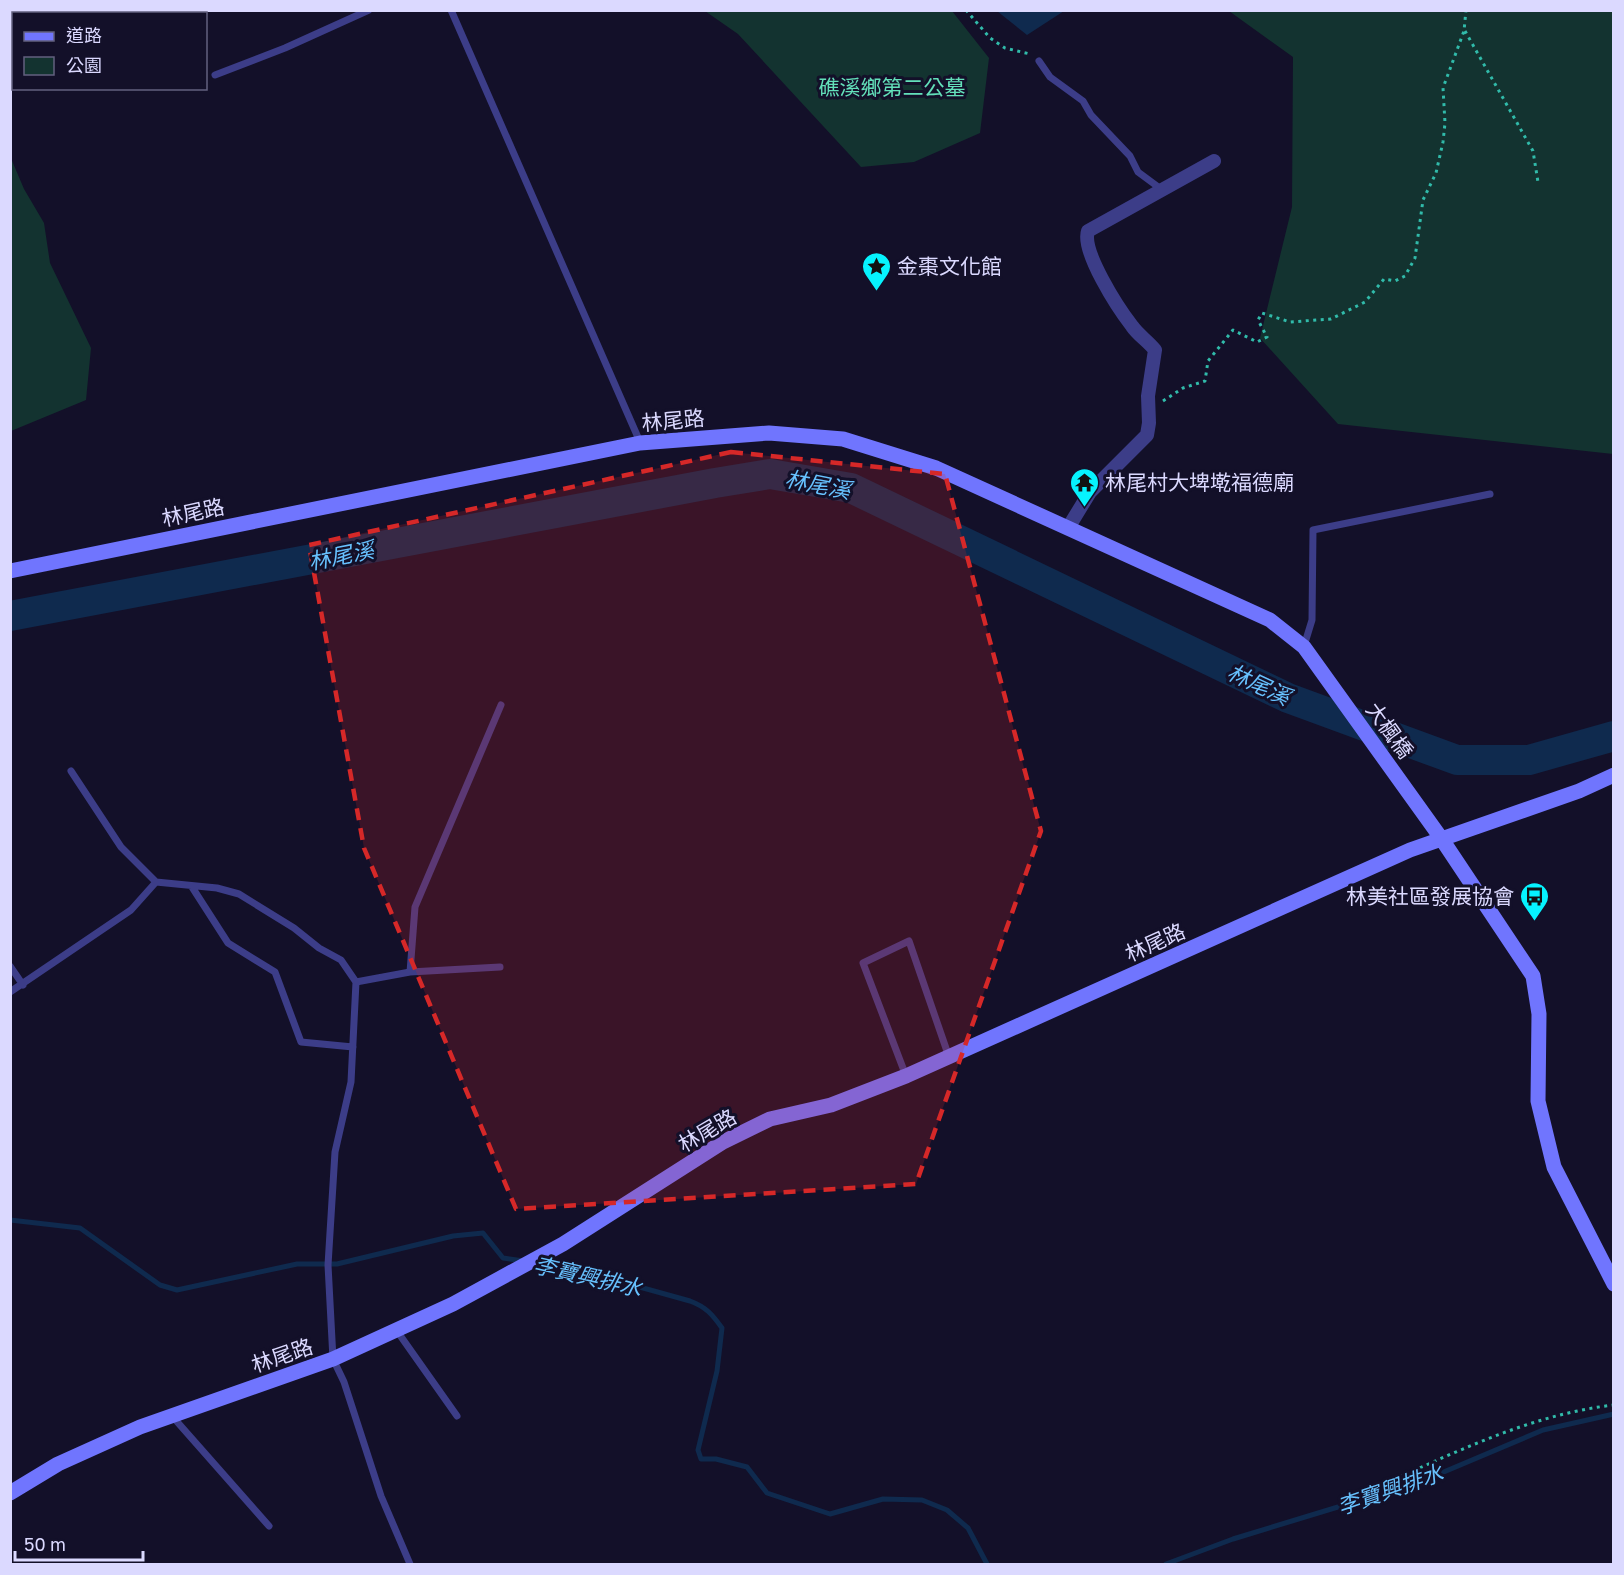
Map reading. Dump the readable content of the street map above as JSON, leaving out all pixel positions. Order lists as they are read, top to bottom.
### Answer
{
  "streets": {
    "street": ["林尾路", "大楓橋"]
  },
  "crossings": [
    ["林尾路", "大楓橋"]
  ],
  "water": ["林尾溪", "李寶興排水"],
  "parks": ["礁溪鄉第二公墓"],
  "places": {
    "place": ["金棗文化館"],
    "temple": ["林尾村大埤墘福德廟"],
    "bus stop": ["林美社區發展協會"]
  },
  "legend": ["道路", "公園"],
  "scale_bar": "50 m"
}
